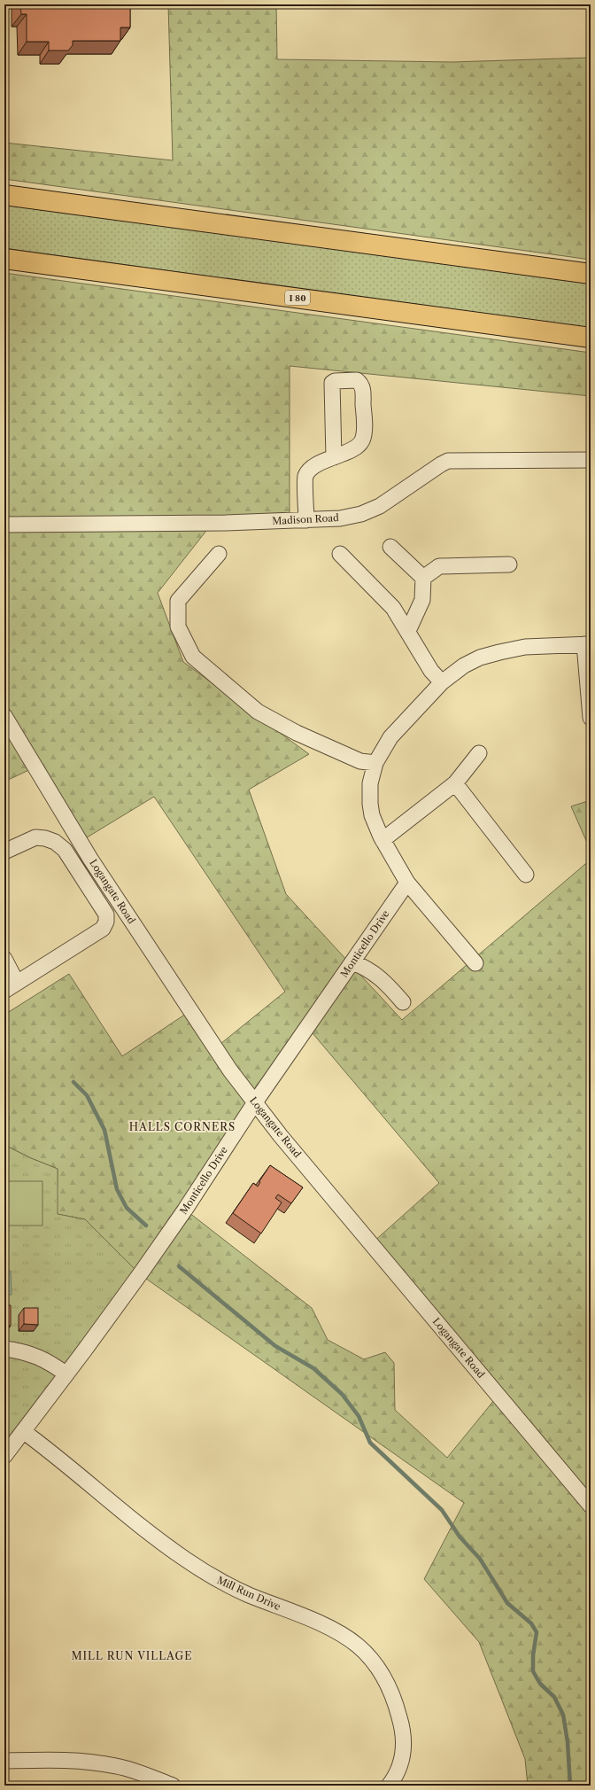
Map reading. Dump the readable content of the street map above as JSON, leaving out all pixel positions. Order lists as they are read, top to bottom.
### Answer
{
  "streets": {
    "highway": ["I 80"],
    "street": [
      "Madison Road",
      "Logangate Road",
      "Monticello Drive",
      "Mill Run Drive"
    ]
  },
  "crossings": [
    ["Logangate Road", "Monticello Drive"],
    ["Monticello Drive", "Mill Run Drive"]
  ],
  "districts": ["HALLS CORNERS", "MILL RUN VILLAGE"]
}
